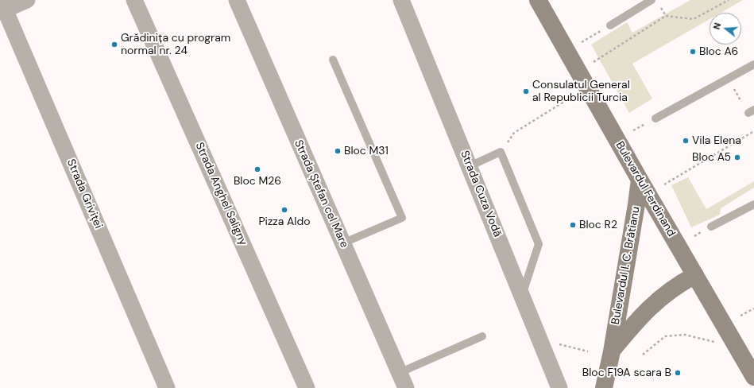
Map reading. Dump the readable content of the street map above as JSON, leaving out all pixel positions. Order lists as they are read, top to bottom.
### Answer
{
  "streets": {
    "main road": ["Bulevardul Ferdinand", "Bulevardul I. C. Brătianu"],
    "street": [
      "Strada Griviței",
      "Strada Anghel Saligny",
      "Strada Ștefan cel Mare",
      "Strada Cuza Vodă"
    ]
  },
  "crossings": [
    ["Bulevardul Ferdinand", "Bulevardul I. C. Brătianu"]
  ],
  "places": [
    "Grădinița cu program normal nr. 24",
    "Bloc A6",
    "Consulatul General al Republicii Turcia",
    "Vila Elena",
    "Bloc M31",
    "Bloc A5",
    "Bloc M26",
    "Pizza Aldo",
    "Bloc R2",
    "Bloc F19A scara B"
  ],
  "north": "left"
}
